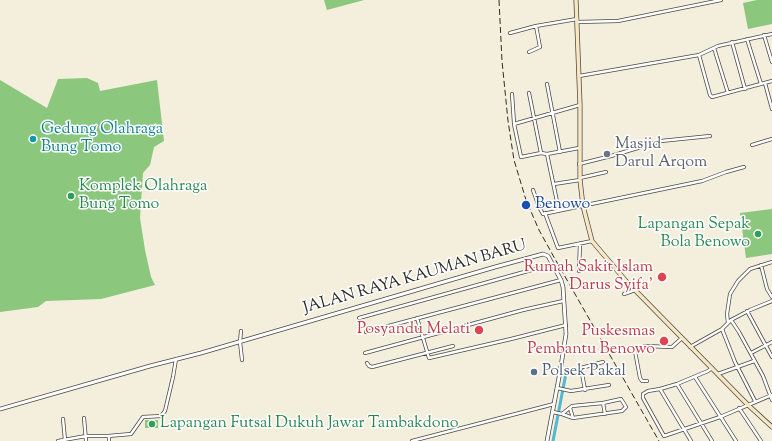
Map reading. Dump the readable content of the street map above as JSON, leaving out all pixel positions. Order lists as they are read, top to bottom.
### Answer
{
  "streets": {
    "street": ["JALAN RAYA KAUMAN BARU"]
  },
  "places": [
    "Gedung Olahraga Bung Tomo",
    "Masjid Darul Arqom",
    "Komplek Olahraga Bung Tomo",
    "Benowo",
    "Lapangan Sepak Bola Benowo",
    "Rumah Sakit Islam Darus Syifa'",
    "Posyandu Melati",
    "Puskesmas Pembantu Benowo",
    "Polsek Pakal",
    "Lapangan Futsal Dukuh Jawar Tambakdono"
  ]
}
